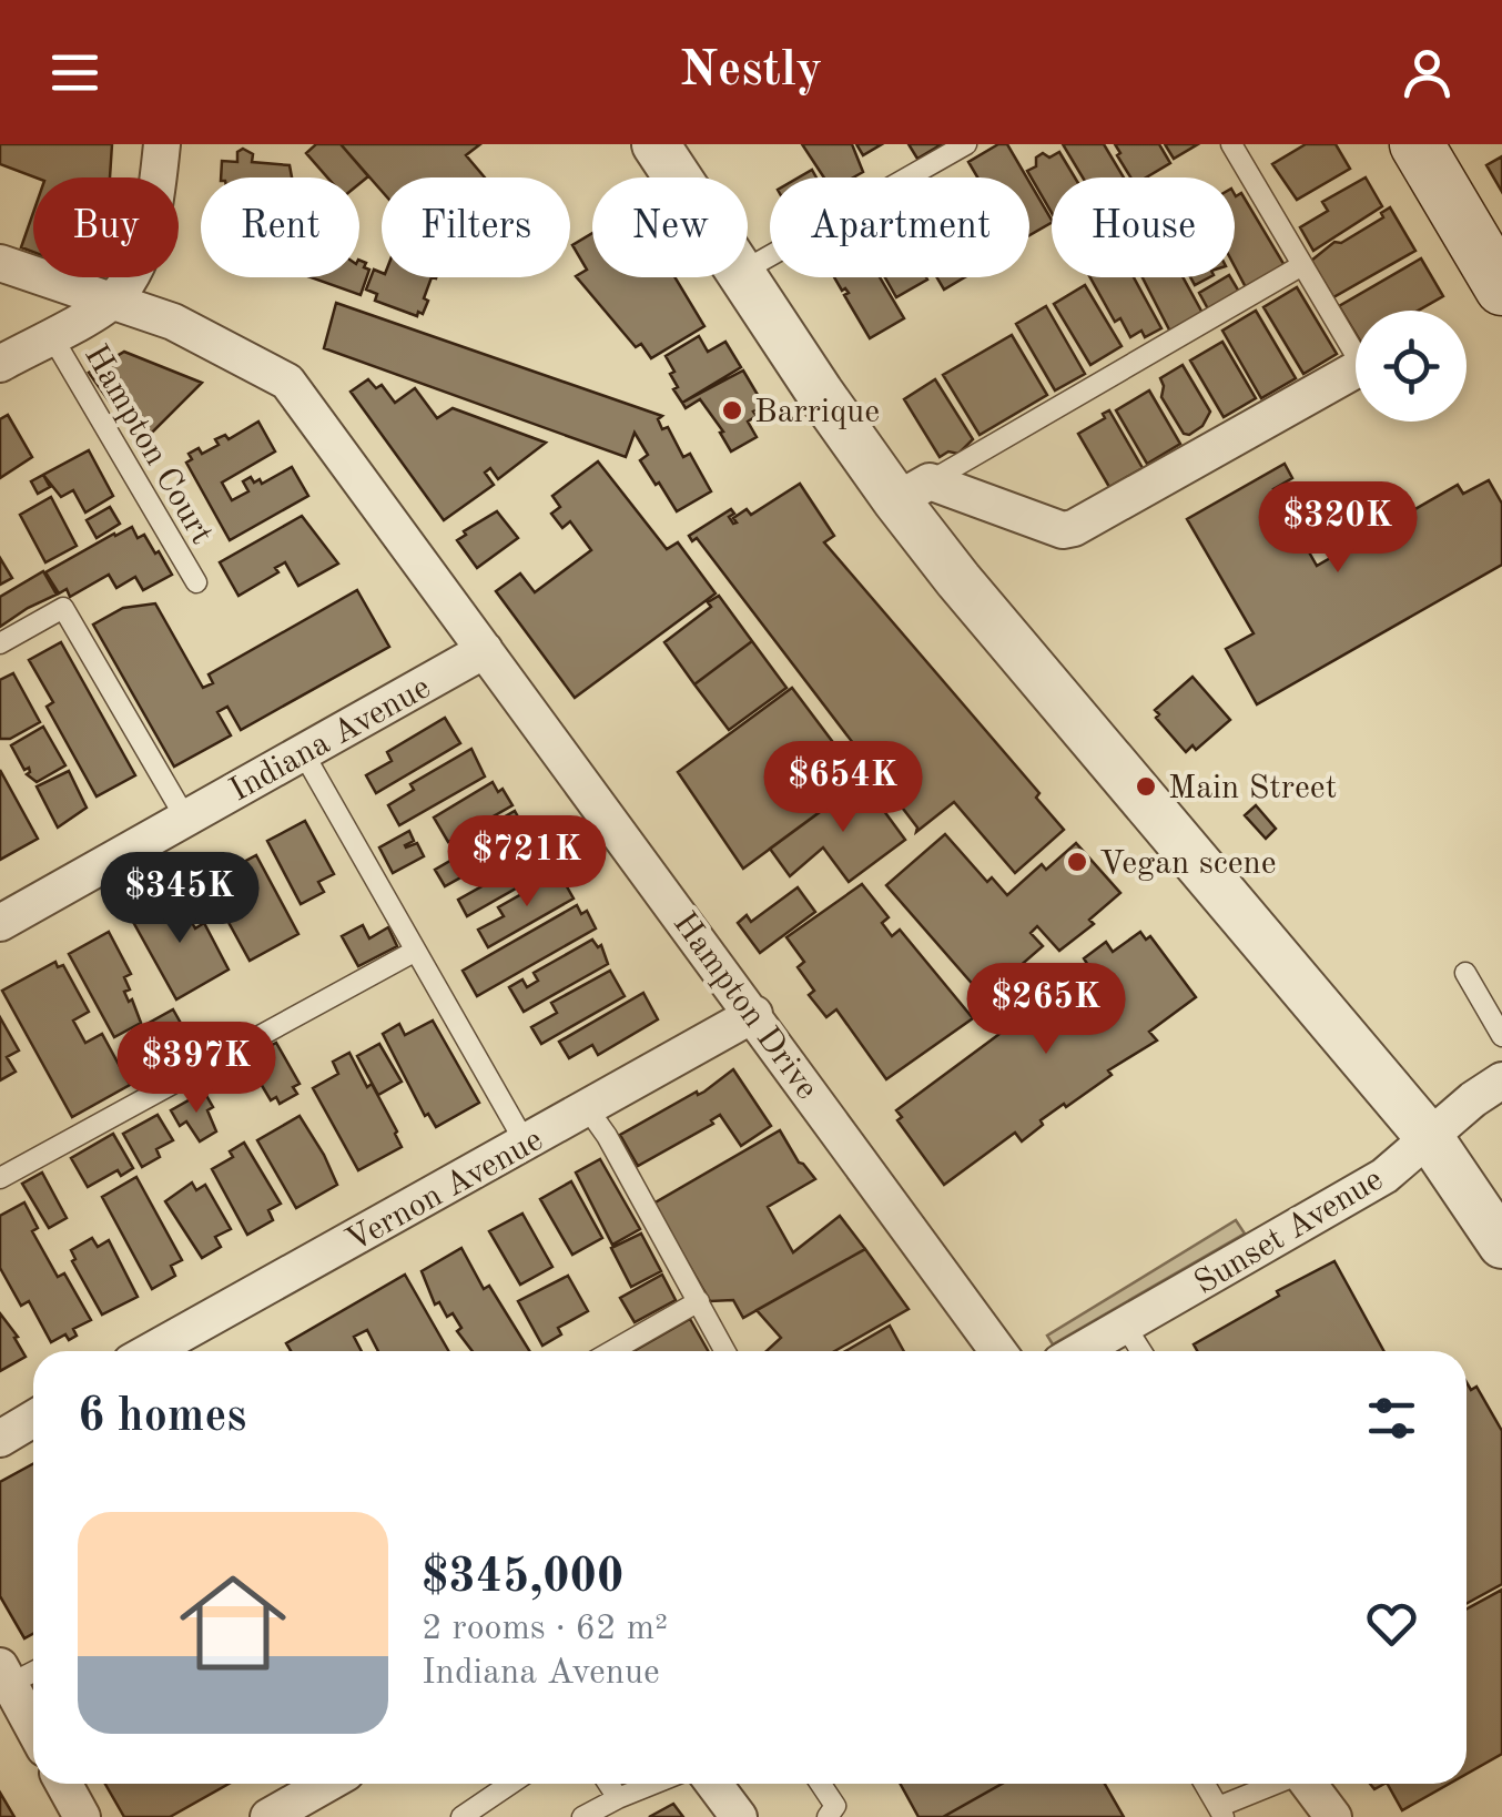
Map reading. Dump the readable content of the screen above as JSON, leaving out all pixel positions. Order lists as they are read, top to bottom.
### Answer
{
  "streets": {
    "street": [
      "Indiana Avenue",
      "Hampton Drive",
      "Vernon Avenue",
      "Sunset Avenue"
    ],
    "lane": ["Hampton Court"]
  },
  "crossings": [
    ["Indiana Avenue", "Hampton Drive"],
    ["Hampton Drive", "Vernon Avenue"]
  ],
  "places": ["Barrique", "Main Street", "Vegan scene"],
  "page": {
    "header": "Nestly",
    "chip": [
      "Buy",
      "Rent",
      "Filters",
      "New",
      "Apartment",
      "House"
    ],
    "price": [
      "$320K",
      "$654K",
      "$721K",
      "$345K",
      "$265K",
      "$397K"
    ],
    "heading": "6 homes",
    "list": [
      {
        "name": "$345,000",
        "note": "2 rooms · 62 m² · Indiana Avenue"
      }
    ]
  }
}
